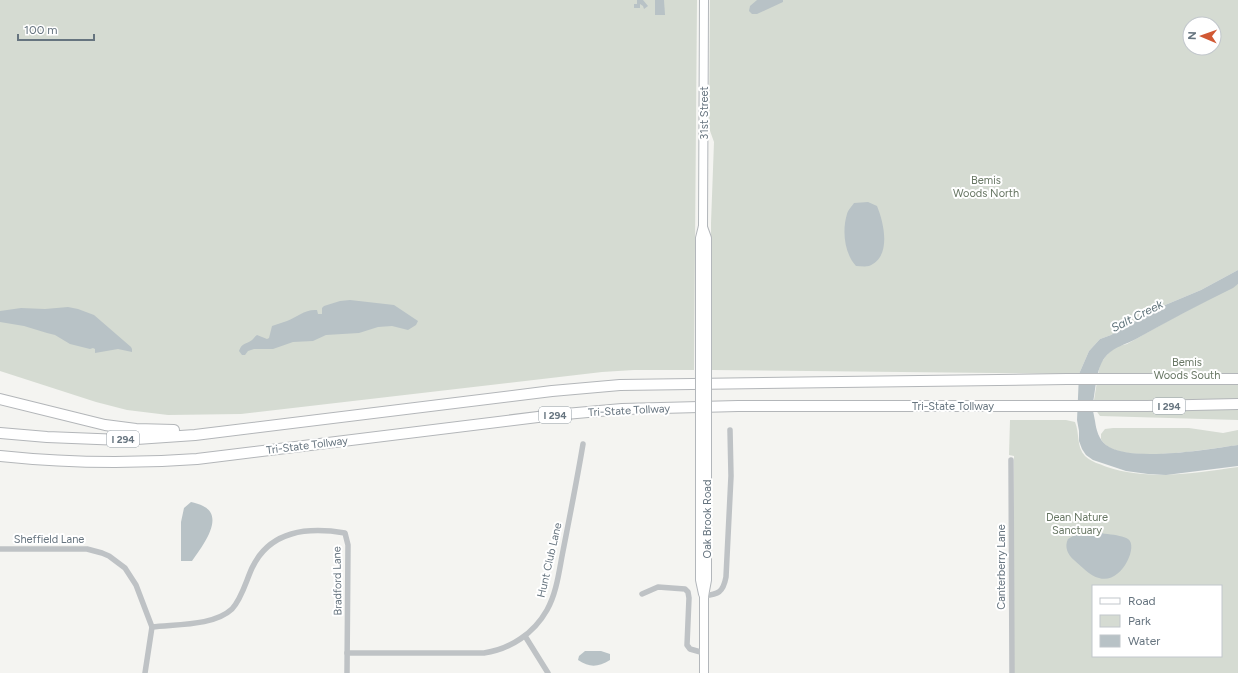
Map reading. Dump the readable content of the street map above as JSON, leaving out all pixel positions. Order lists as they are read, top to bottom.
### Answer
{
  "streets": {
    "highway": ["Tri-State Tollway", "I 294"],
    "main road": ["31st Street", "Oak Brook Road"],
    "street": [
      "Sheffield Lane",
      "Hunt Club Lane",
      "Canterberry Lane",
      "Bradford Lane"
    ]
  },
  "crossings": [
    ["31st Street", "Oak Brook Road"],
    ["Sheffield Lane", "Bradford Lane"],
    ["Hunt Club Lane", "Bradford Lane"]
  ],
  "water": ["Salt Creek"],
  "parks": ["Bemis Woods North", "Bemis Woods South", "Dean Nature Sanctuary"],
  "legend": ["Road", "Park", "Water"],
  "scale_bar": "100 m",
  "north": "left"
}
